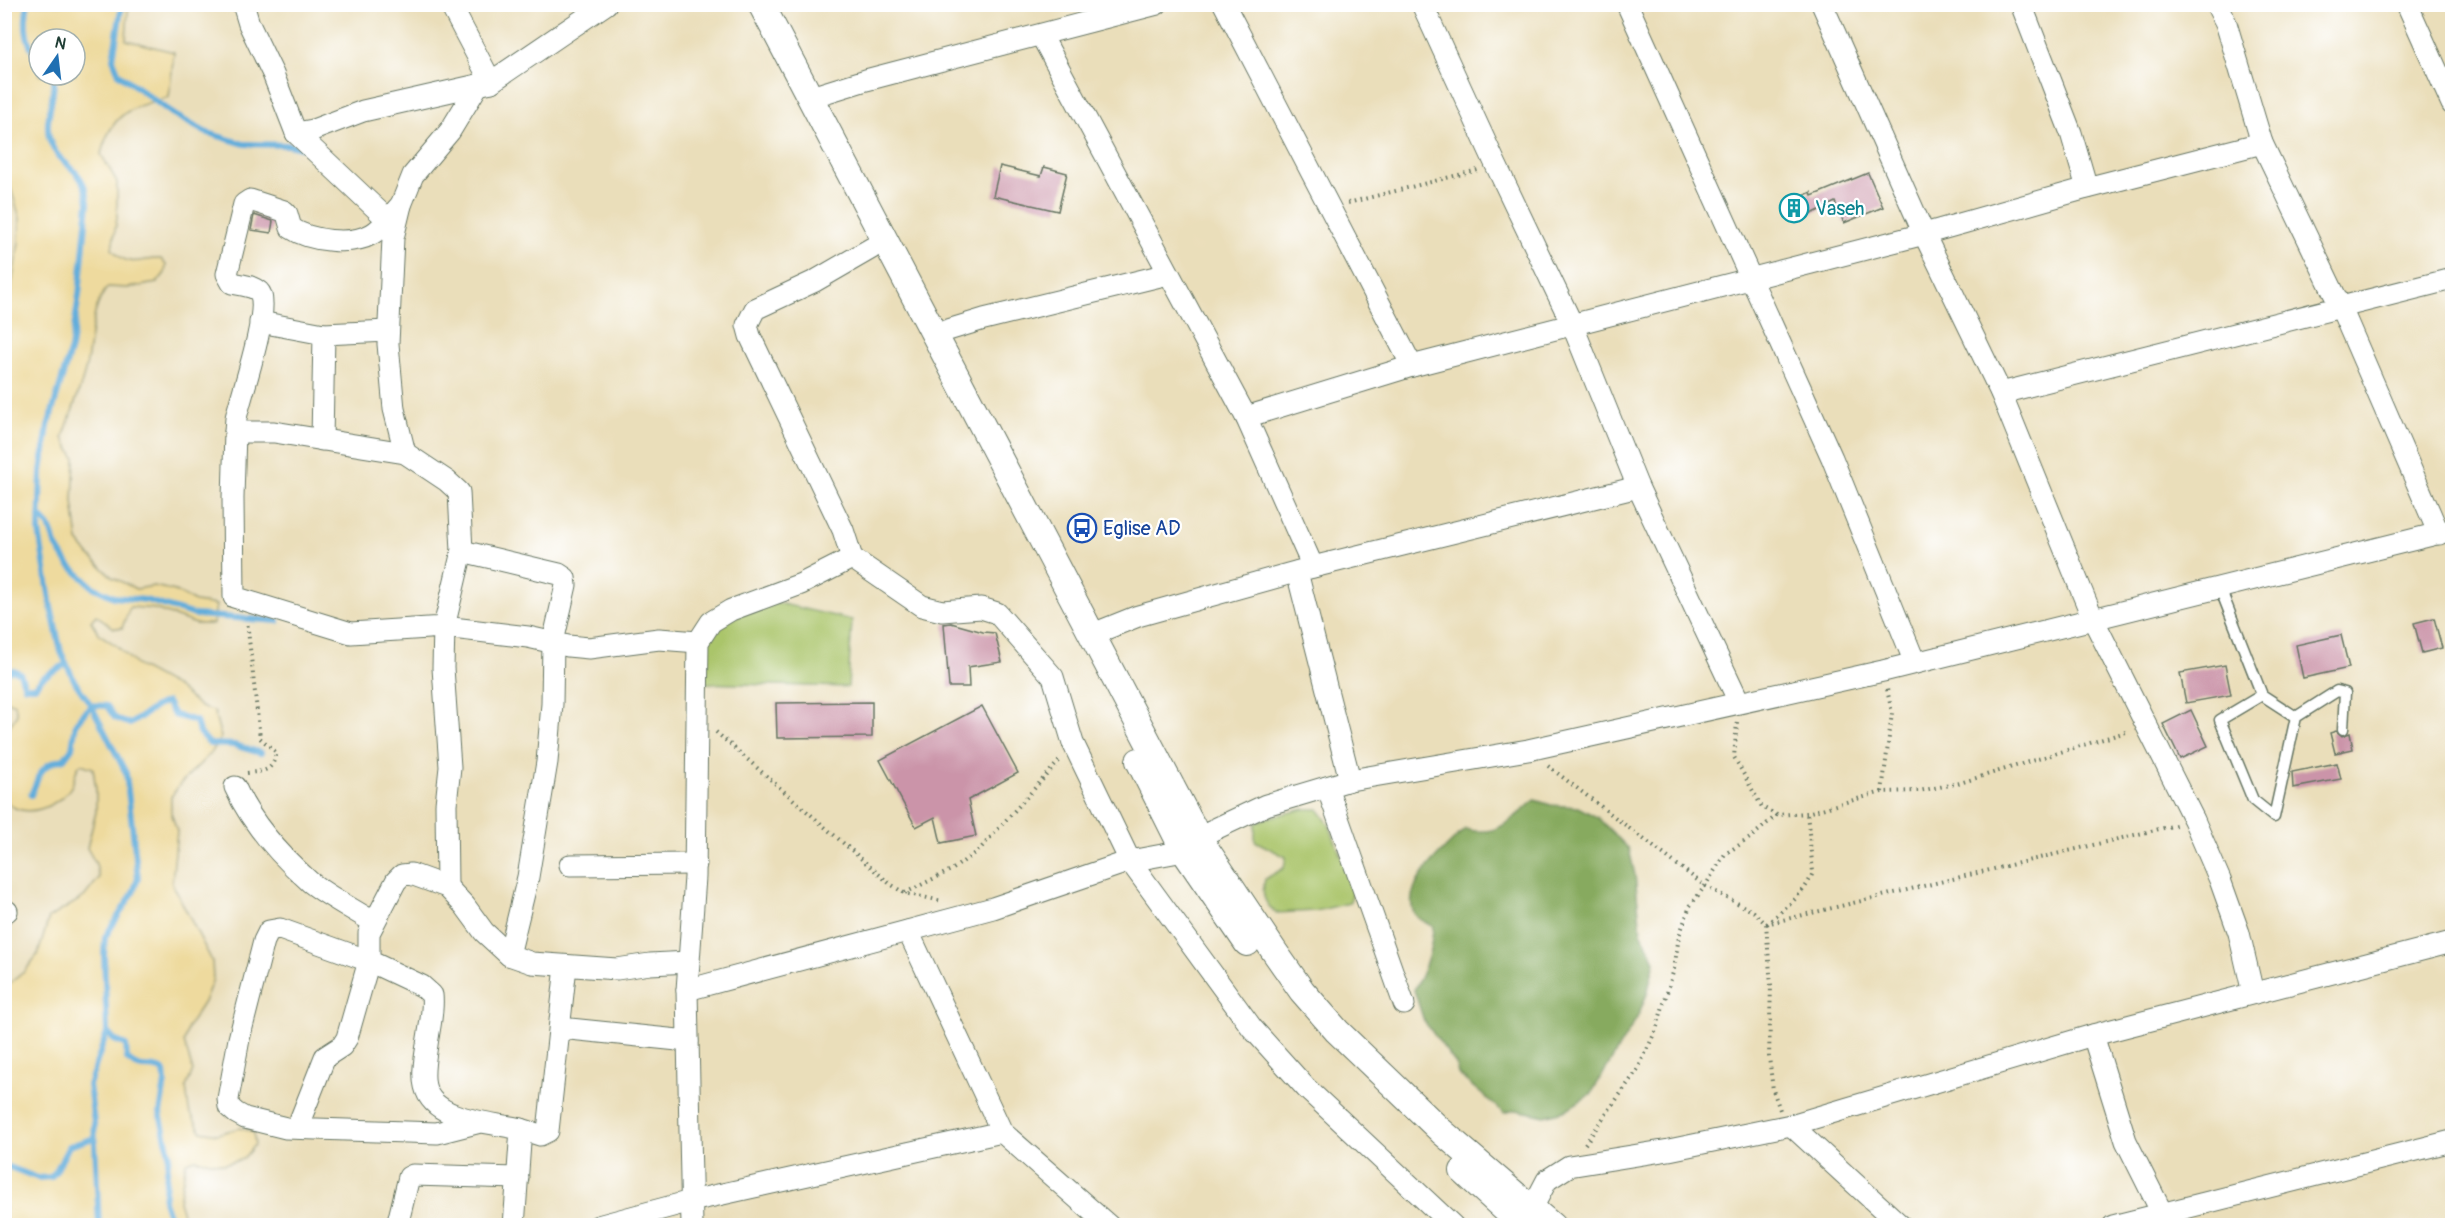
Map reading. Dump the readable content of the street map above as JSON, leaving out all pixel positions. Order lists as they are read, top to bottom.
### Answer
{
  "places": {
    "building": ["Vaseh"],
    "bus stop": ["Eglise AD"]
  },
  "north": "top"
}
